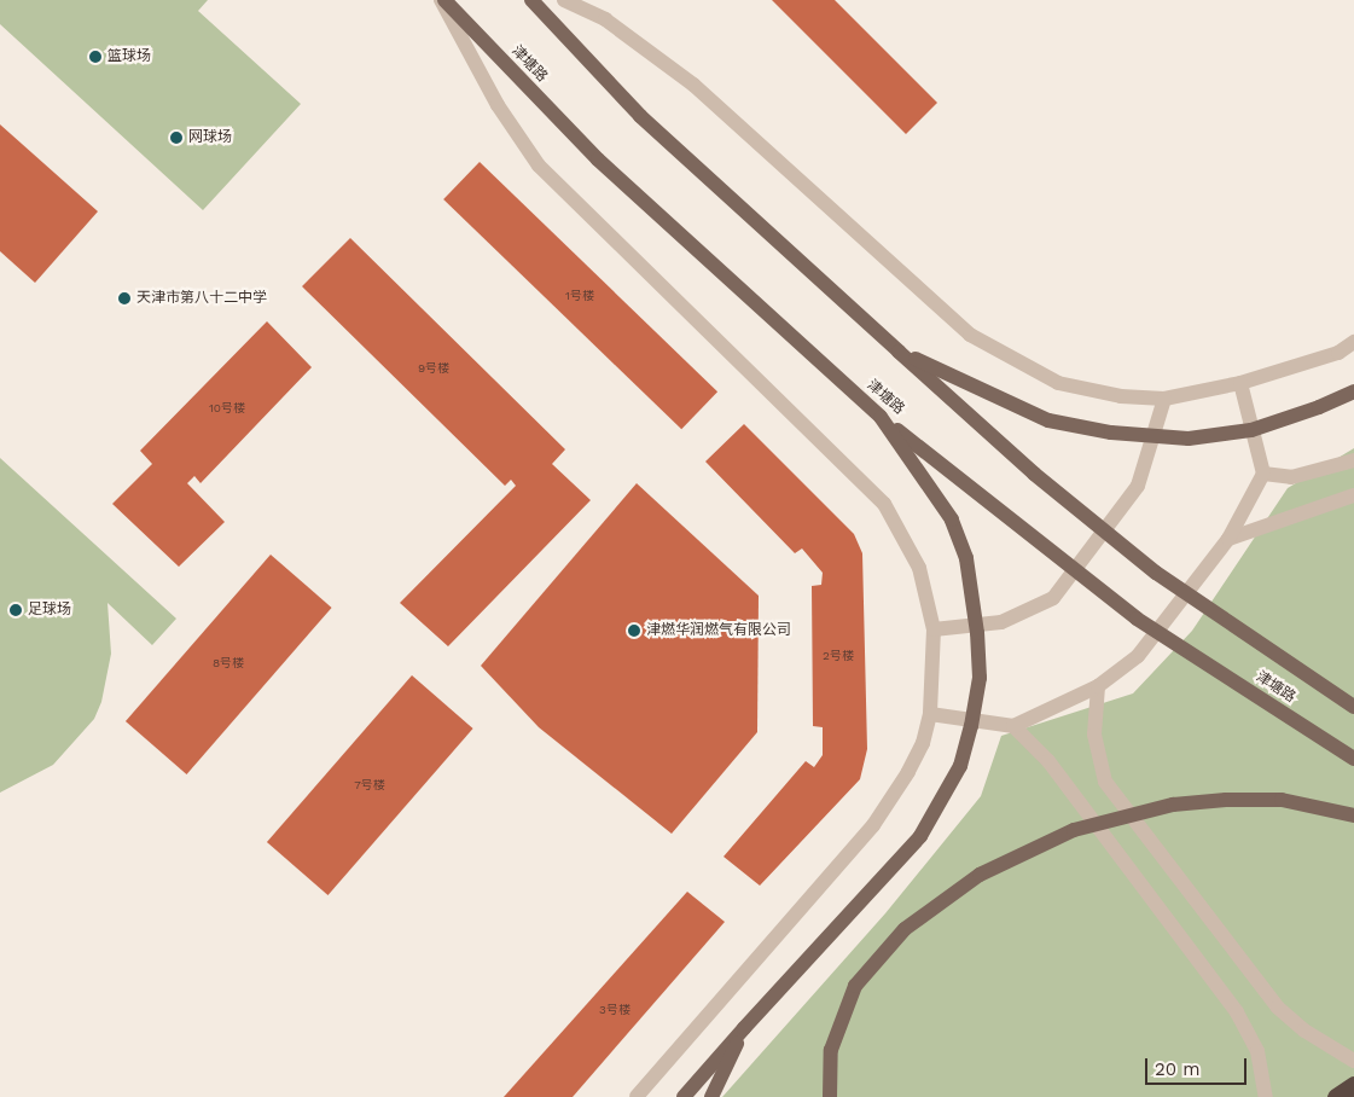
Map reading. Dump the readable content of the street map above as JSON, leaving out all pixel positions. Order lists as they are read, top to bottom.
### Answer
{
  "streets": {
    "main road": ["津塘路"]
  },
  "places": [
    "篮球场",
    "网球场",
    "天津市第八十二中学",
    "足球场",
    "津燃华润燃气有限公司"
  ],
  "house_numbers": [
    "1号楼",
    "9号楼",
    "10号楼",
    "2号楼",
    "8号楼",
    "7号楼",
    "3号楼"
  ],
  "scale_bar": "20 m"
}
